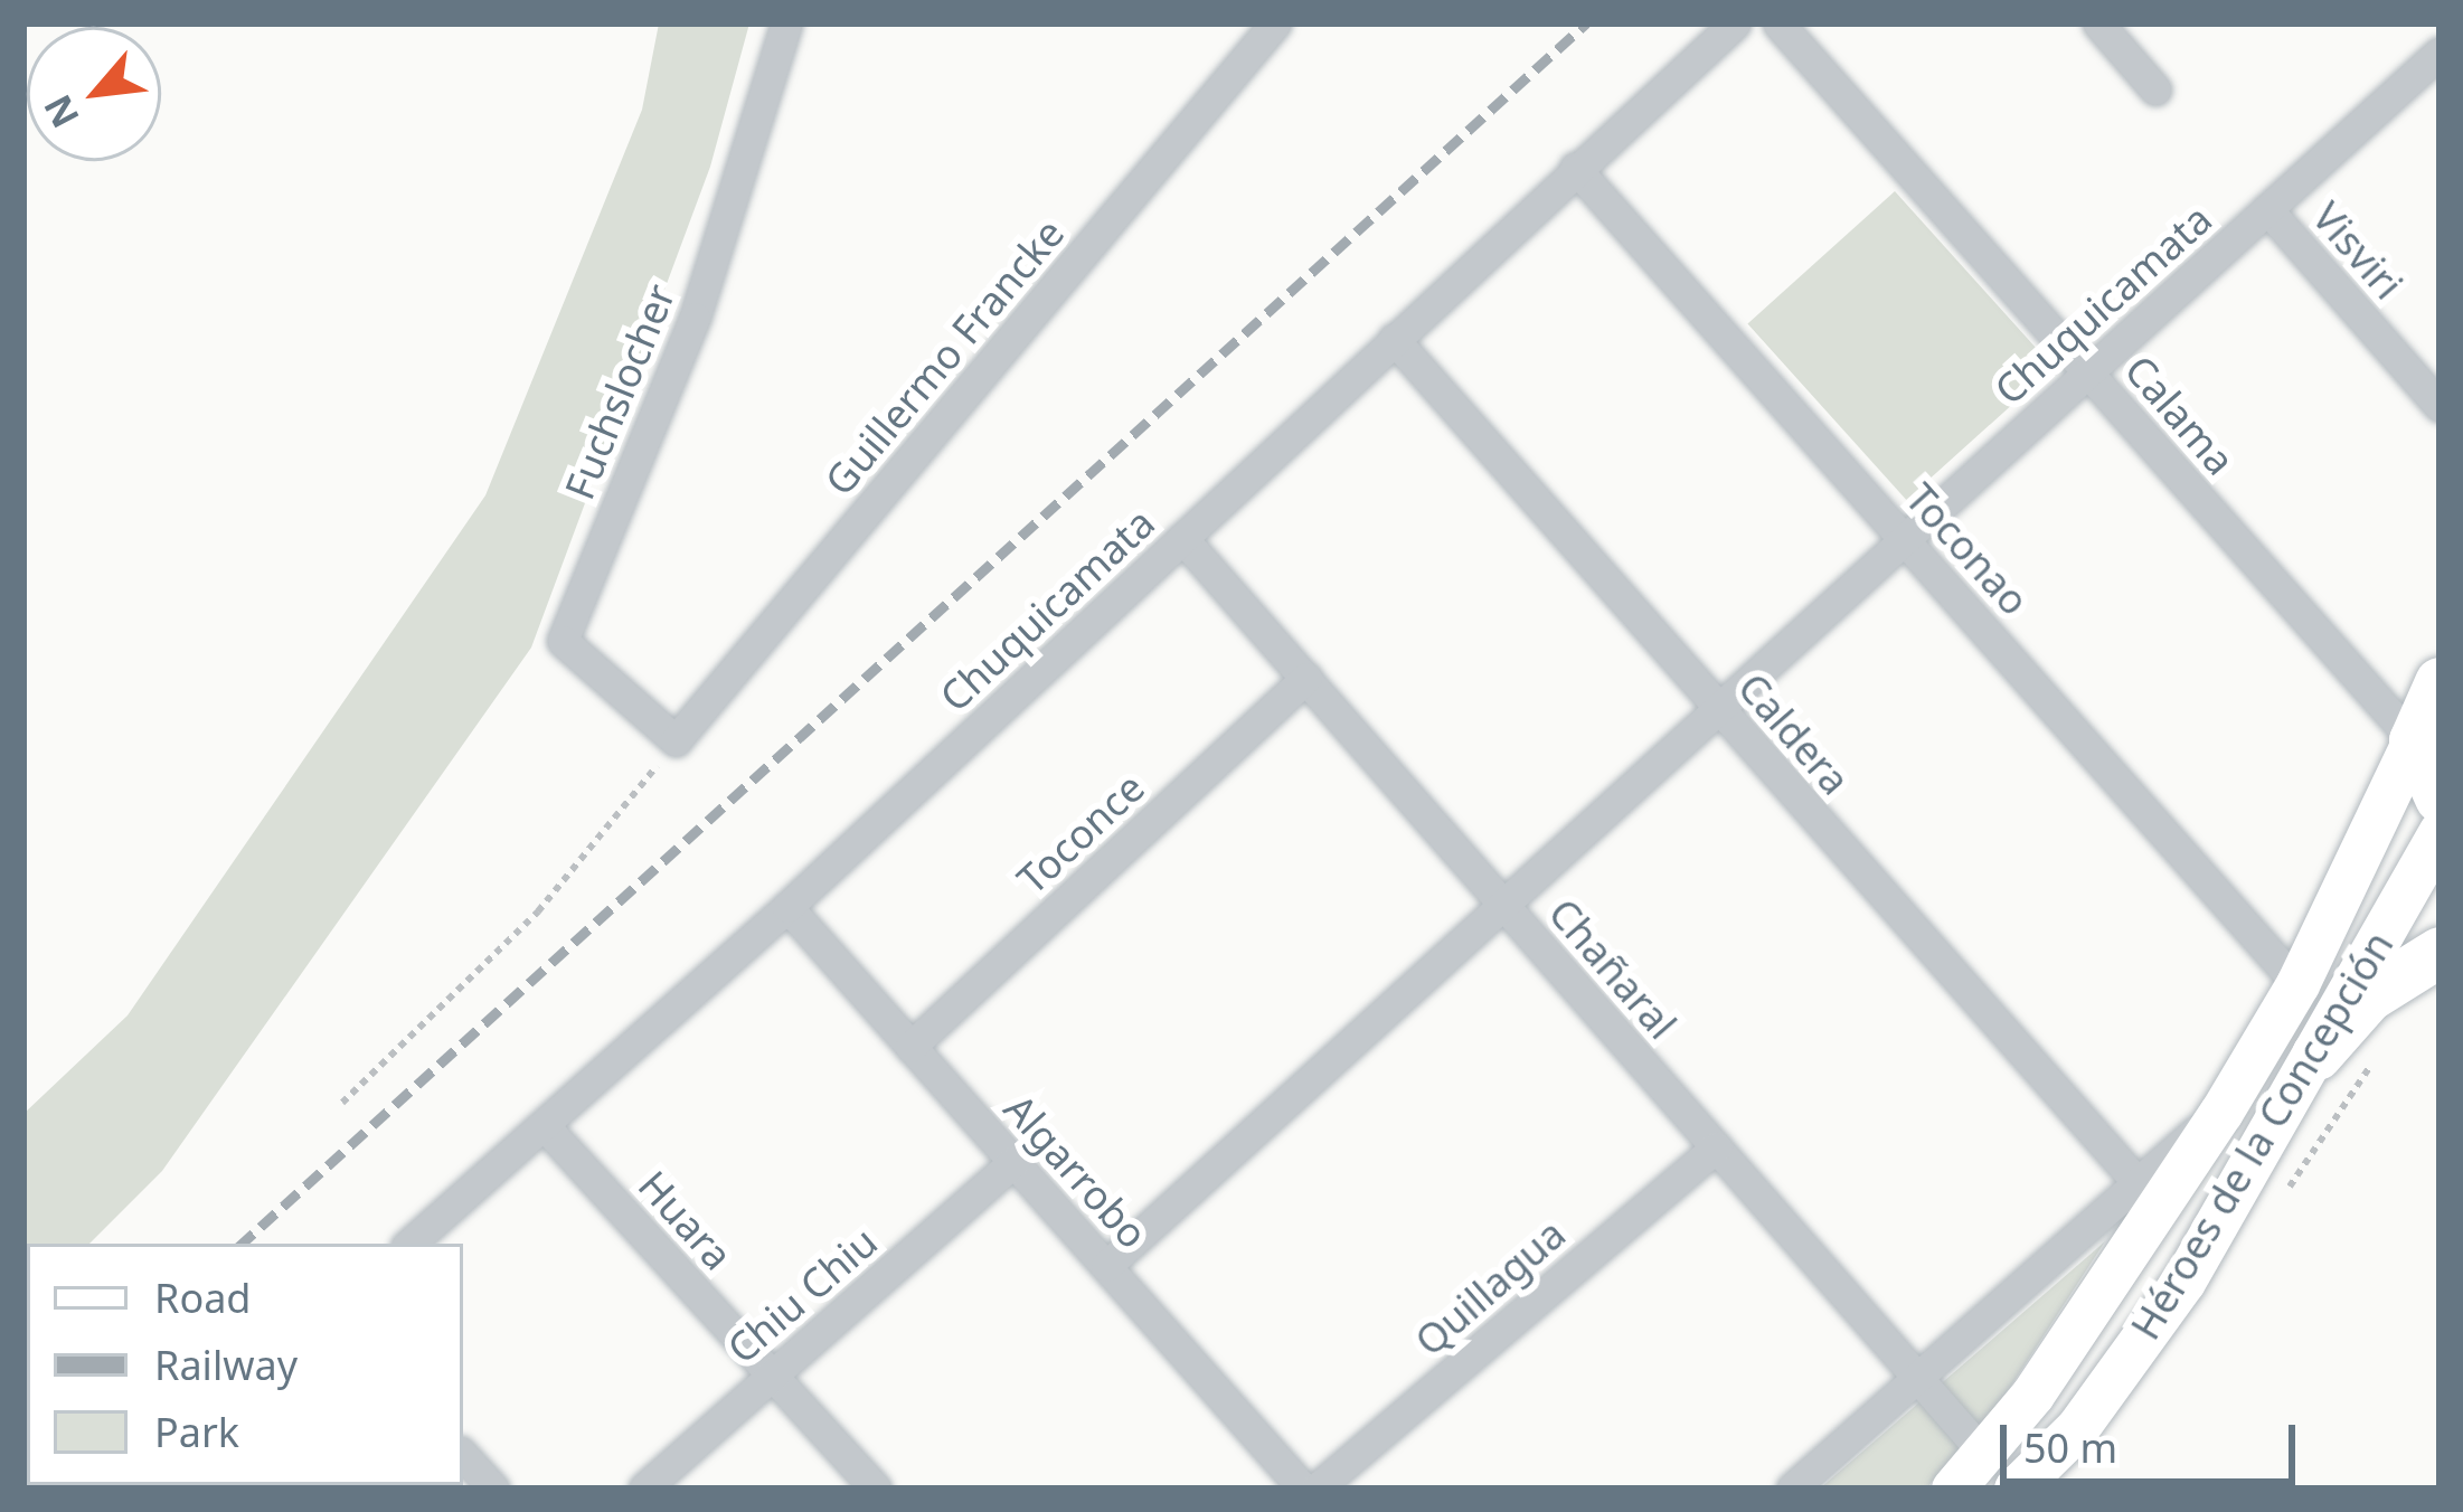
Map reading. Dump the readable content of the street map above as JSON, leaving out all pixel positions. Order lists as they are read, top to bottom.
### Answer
{
  "streets": {
    "main road": ["Héroes de la Concepción"],
    "street": [
      "Visviri",
      "Chuquicamata",
      "Guillermo Francke",
      "Fuchslocher",
      "Calama",
      "Toconao",
      "Caldera",
      "Toconce",
      "Chañaral",
      "Algarrobo",
      "Huara",
      "Quillagua",
      "Chiu Chiu"
    ]
  },
  "crossings": [
    ["Visviri", "Chuquicamata"],
    ["Chuquicamata", "Calama"],
    ["Chuquicamata", "Toconao"],
    ["Chuquicamata", "Caldera"],
    ["Chuquicamata", "Chañaral"],
    ["Chuquicamata", "Algarrobo"],
    ["Chuquicamata", "Huara"],
    ["Guillermo Francke", "Fuchslocher"],
    ["Calama", "Héroes de la Concepción"],
    ["Toconao", "Héroes de la Concepción"],
    ["Caldera", "Héroes de la Concepción"],
    ["Toconce", "Chañaral"],
    ["Toconce", "Algarrobo"],
    ["Chañaral", "Héroes de la Concepción"],
    ["Chañaral", "Quillagua"],
    ["Algarrobo", "Chiu Chiu"],
    ["Huara", "Chiu Chiu"]
  ],
  "legend": ["Road", "Railway", "Park"],
  "scale_bar": "50 m",
  "north": "bottom left"
}
